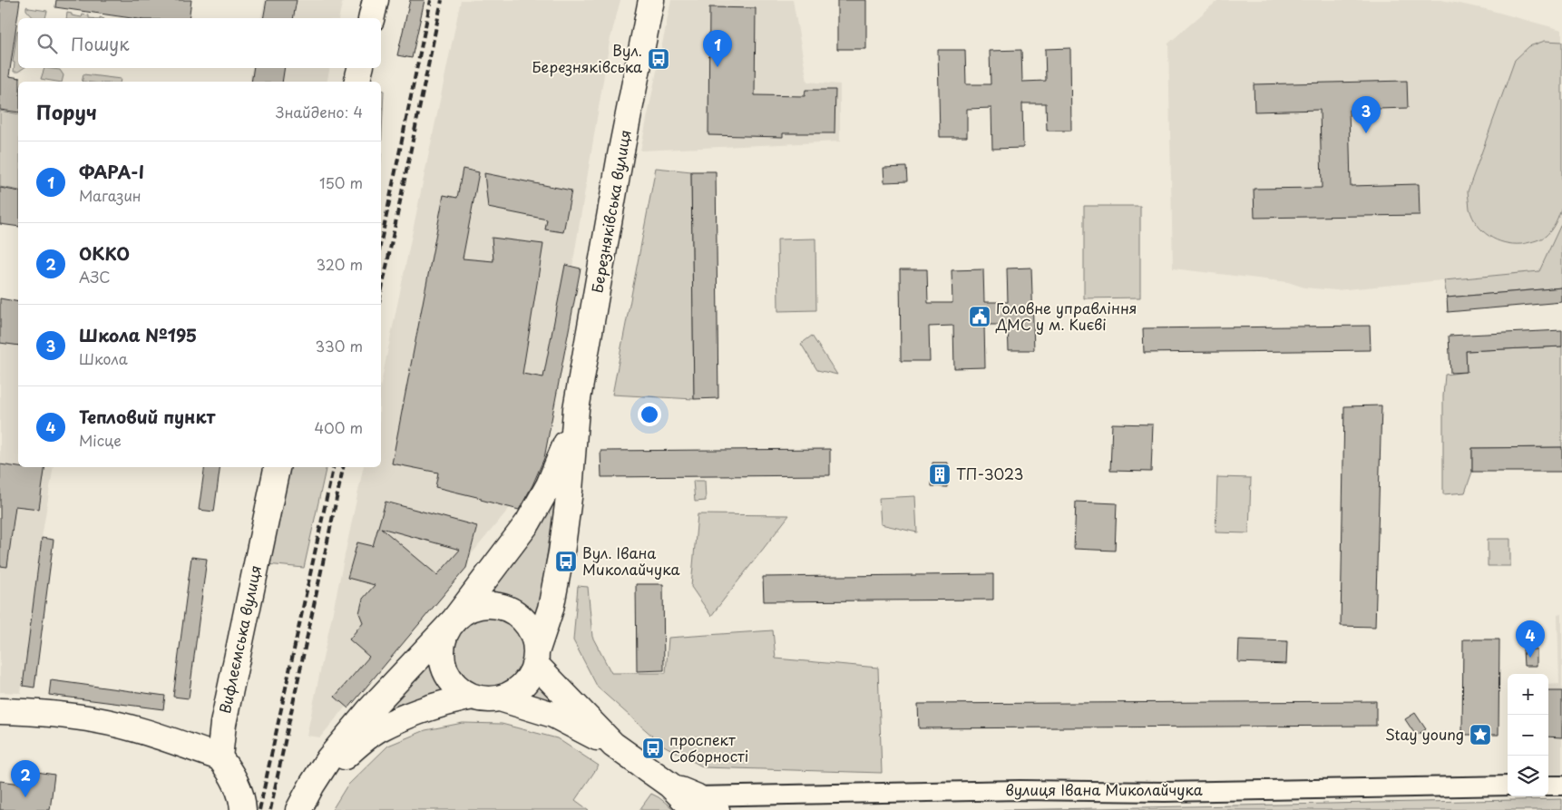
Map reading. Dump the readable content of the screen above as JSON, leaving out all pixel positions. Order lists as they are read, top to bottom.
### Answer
{
  "streets": {
    "street": ["Березняківська вулиця", "Вифлеємська вулиця", "вулиця Івана Миколайчука"]
  },
  "crossings": [
    ["Березняківська вулиця", "вулиця Івана Миколайчука"]
  ],
  "places": {
    "bus stop": ["Вул. Березняківська", "Вул. Івана Миколайчука", "проспект Соборності"],
    "public building": ["Головне управління ДМС у м. Києві"],
    "building": ["ТП-3023"],
    "place": ["Stay young"]
  },
  "page": {
    "search": "Пошук",
    "pins": [
      "1",
      "3",
      "4",
      "2"
    ],
    "heading": ["Поруч", "Знайдено: 4"],
    "list": [
      {
        "mark": "1",
        "name": "ФАРА-І",
        "note": "Магазин",
        "value": "150 m"
      },
      {
        "mark": "2",
        "name": "ОККО",
        "note": "АЗС",
        "value": "320 m"
      },
      {
        "mark": "3",
        "name": "Школа №195",
        "note": "Школа",
        "value": "330 m"
      },
      {
        "mark": "4",
        "name": "Тепловий пункт",
        "note": "Місце",
        "value": "400 m"
      }
    ],
    "map_buttons": ["+", "−"]
  }
}
